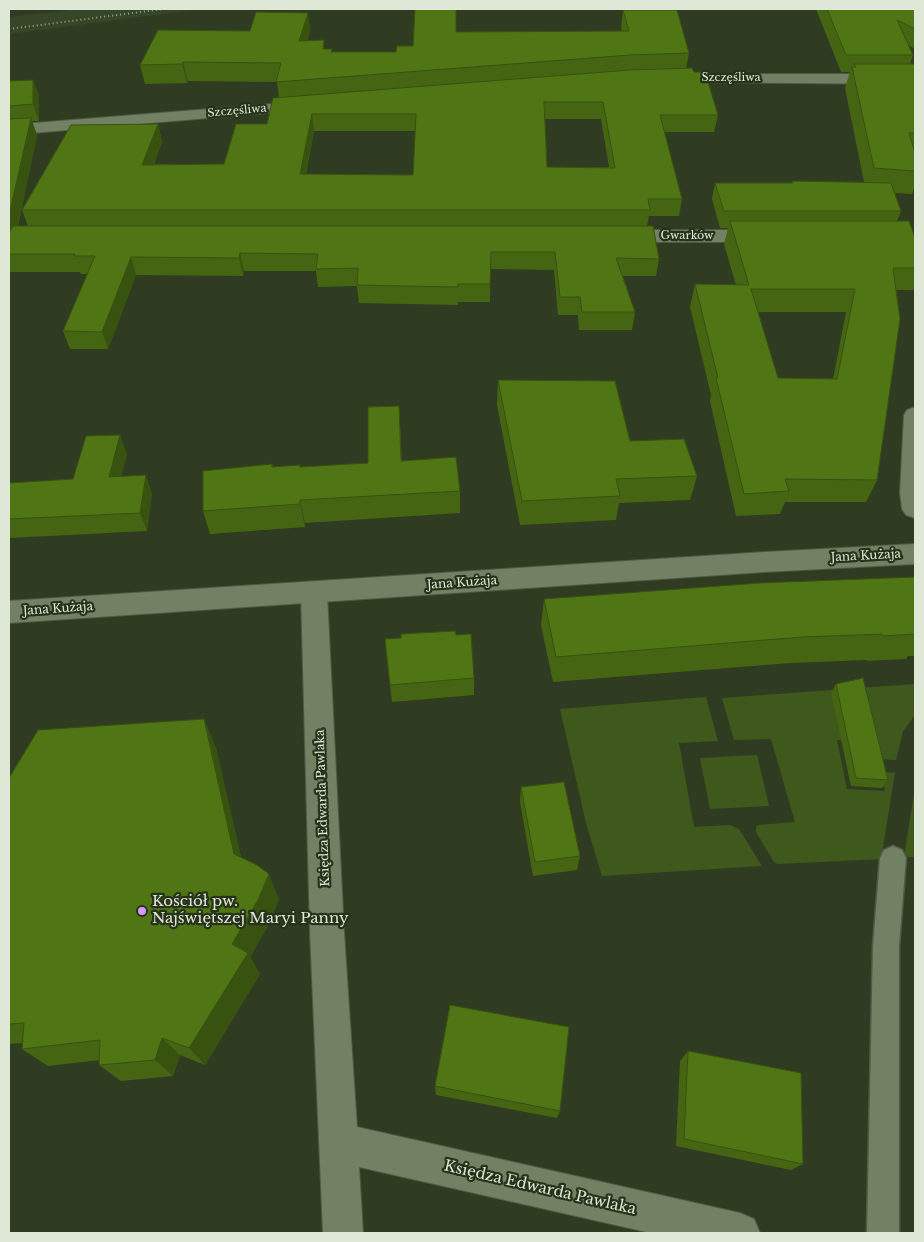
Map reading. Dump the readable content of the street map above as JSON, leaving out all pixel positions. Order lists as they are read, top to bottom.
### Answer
{
  "streets": {
    "street": [
      "Szczęśliwa",
      "Gwarków",
      "Jana Kużaja",
      "Księdza Edwarda Pawlaka"
    ]
  },
  "crossings": [
    ["Jana Kużaja", "Księdza Edwarda Pawlaka"]
  ],
  "places": ["Kościół pw. Najświętszej Maryi Panny"]
}
